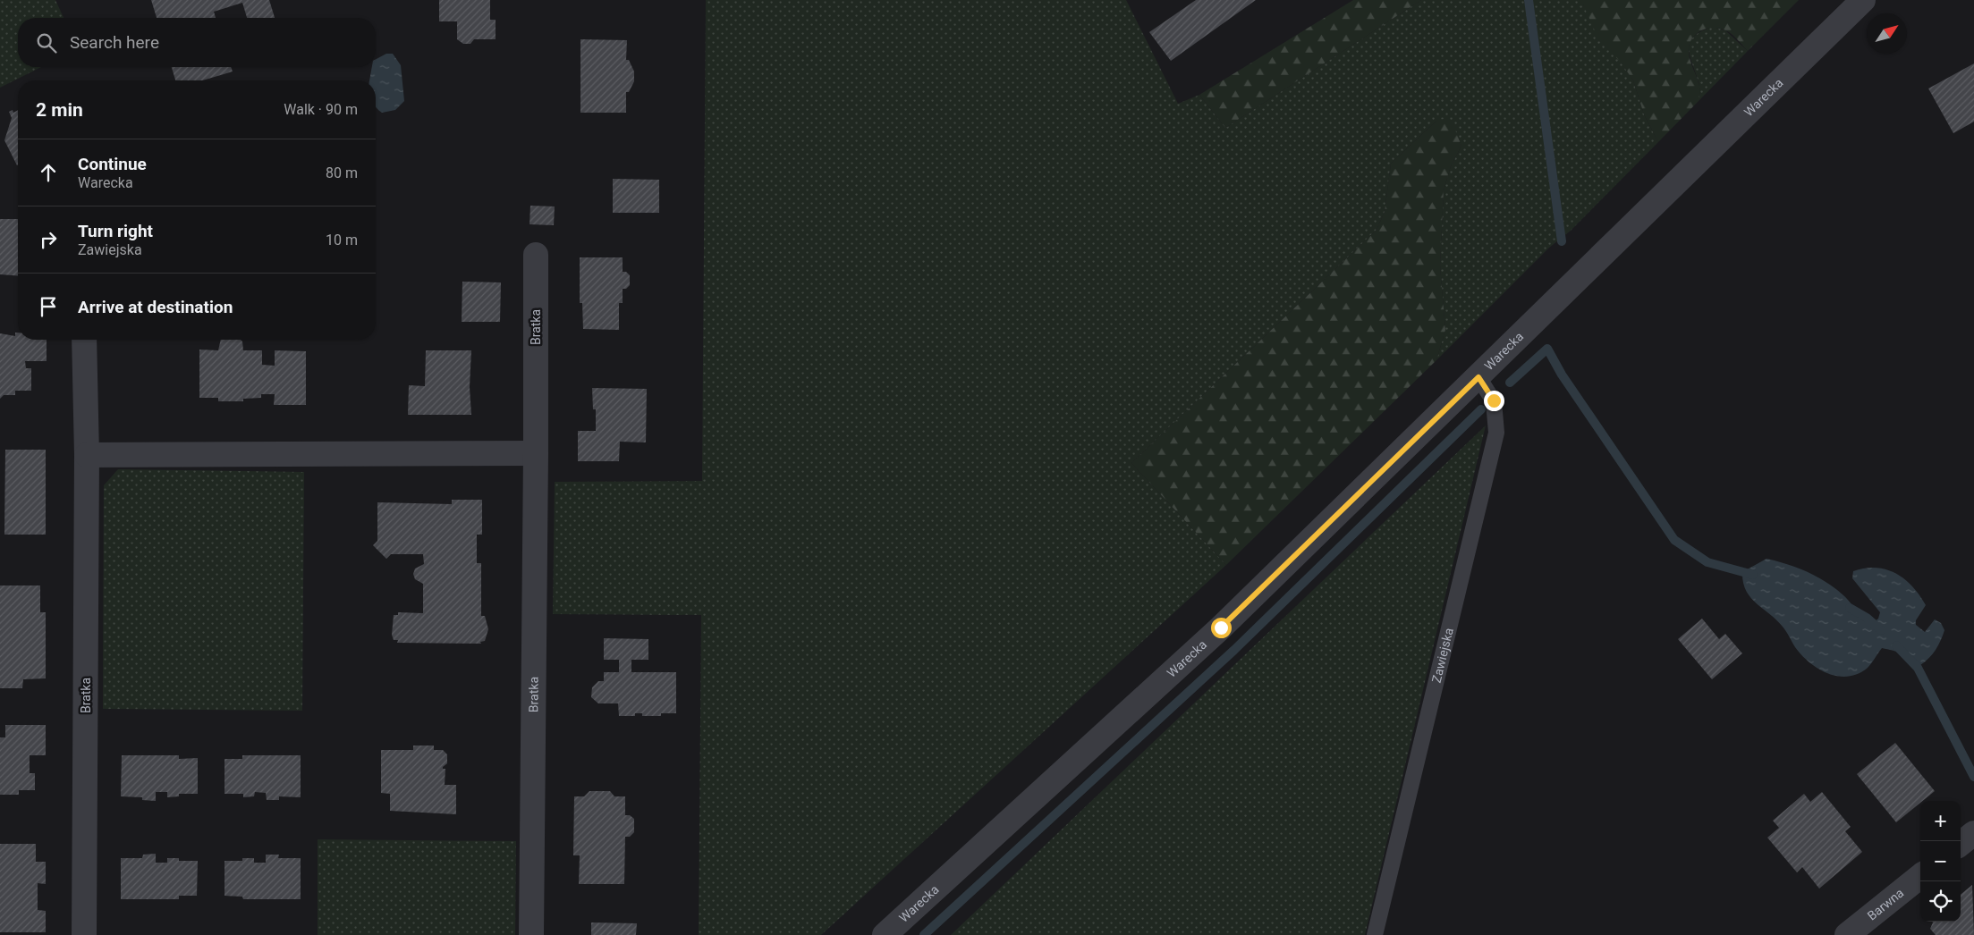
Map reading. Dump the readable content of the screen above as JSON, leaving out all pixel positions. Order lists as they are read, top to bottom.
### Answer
{
  "streets": {
    "street": ["Warecka", "Bratka", "Barwna"],
    "lane": ["Zawiejska"]
  },
  "crossings": [
    ["Warecka", "Zawiejska"]
  ],
  "north": "top right",
  "page": {
    "search": "Search here",
    "heading": ["2 min", "Walk · 90 m"],
    "list": [
      ["Continue", "Warecka", "80 m"],
      ["Turn right", "Zawiejska", "10 m"],
      "Arrive at destination"
    ],
    "map_buttons": ["+", "−"]
  }
}
